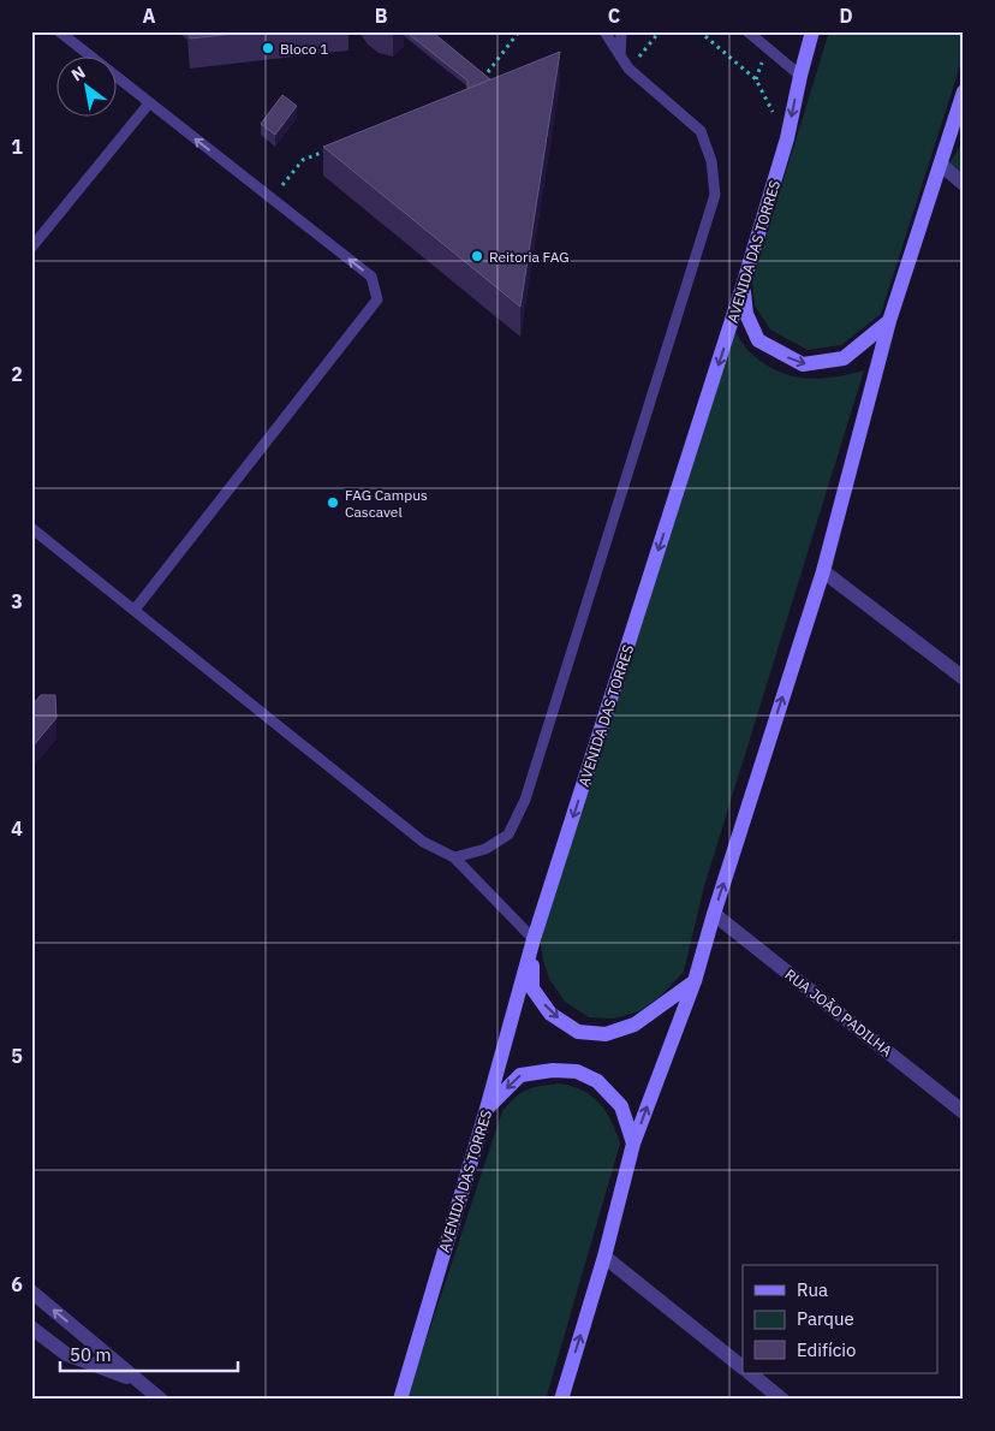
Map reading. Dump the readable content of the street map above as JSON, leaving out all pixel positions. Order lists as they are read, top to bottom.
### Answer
{
  "streets": {
    "main road": ["AVENIDA DAS TORRES"],
    "street": ["RUA JOÃO PADILHA"]
  },
  "one_way": ["AVENIDA DAS TORRES"],
  "places": ["Bloco 1", "Reitoria FAG", "FAG Campus Cascavel"],
  "legend": ["Rua", "Parque", "Edifício"],
  "scale_bar": "50 m",
  "north": "top left",
  "grid": {
    "columns": [
      "A",
      "B",
      "C",
      "D"
    ],
    "rows": [
      "1",
      "2",
      "3",
      "4",
      "5",
      "6"
    ]
  }
}
